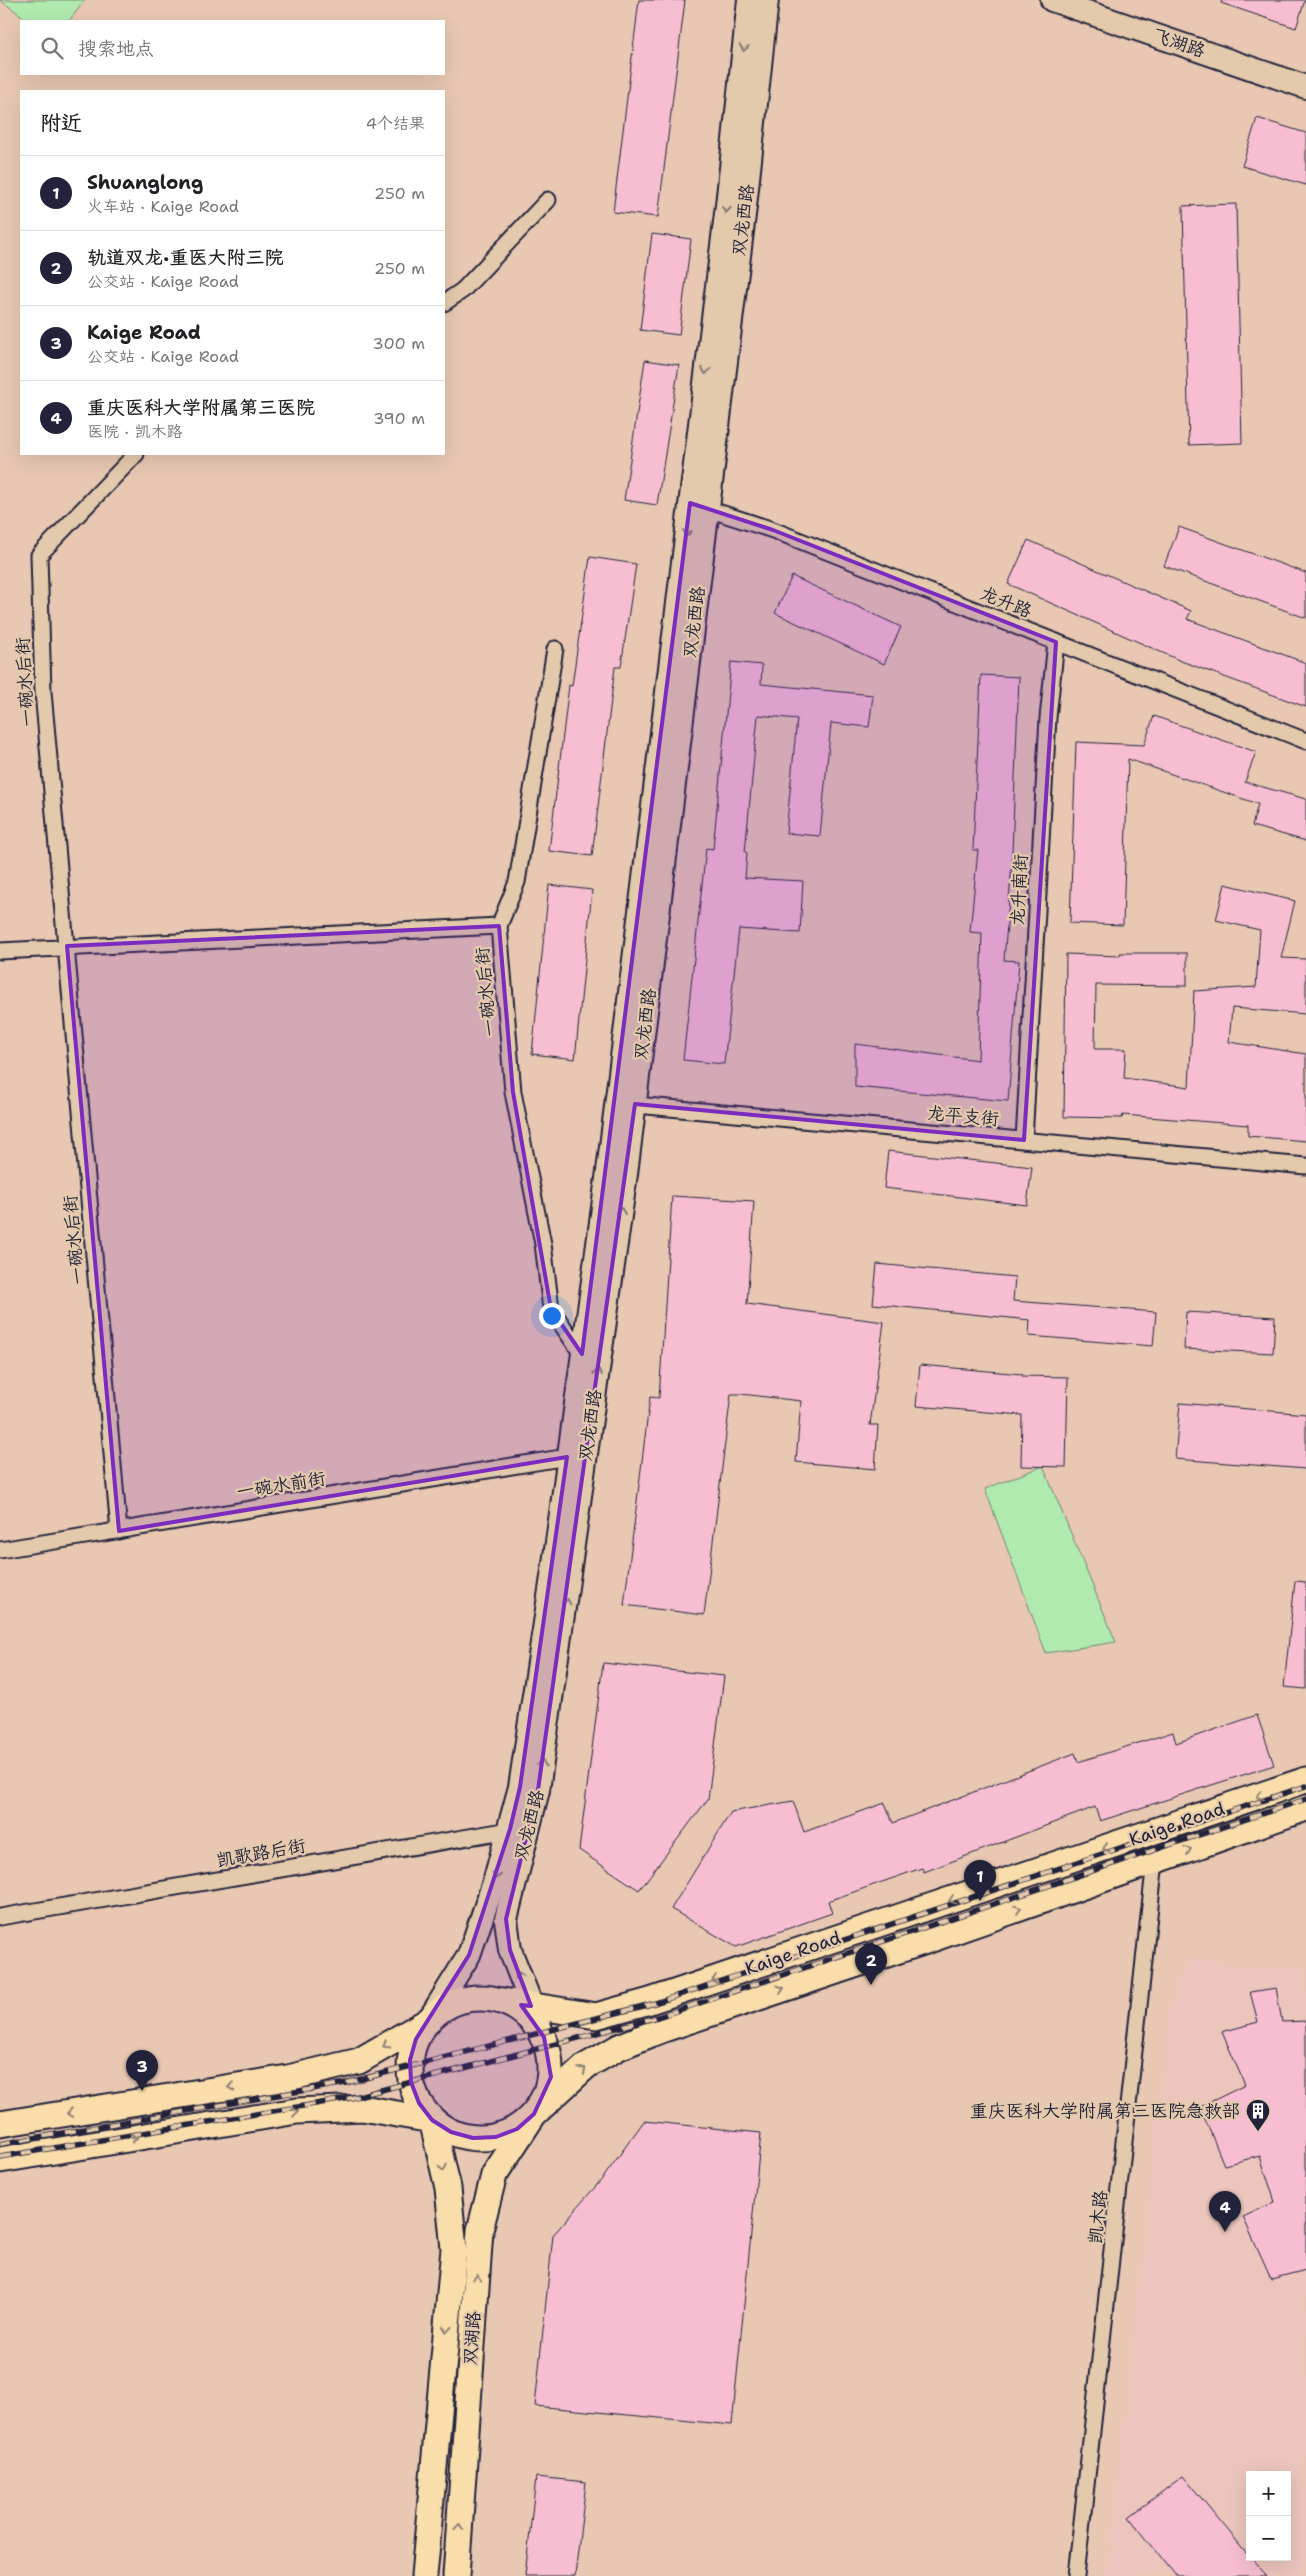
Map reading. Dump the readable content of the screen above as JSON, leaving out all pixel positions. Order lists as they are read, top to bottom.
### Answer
{
  "streets": {
    "main road": [
      "飞湖路",
      "双龙西路",
      "Kaige Road",
      "双湖路"
    ],
    "street": [
      "龙升路",
      "一碗水后街",
      "龙升南街",
      "龙平支街",
      "一碗水前街",
      "凯歌路后街",
      "凯木路"
    ]
  },
  "crossings": [
    ["双龙西路", "龙升路"],
    ["双龙西路", "一碗水后街"],
    ["双龙西路", "龙平支街"],
    ["双龙西路", "一碗水前街"],
    ["双龙西路", "Kaige Road"],
    ["双龙西路", "凯歌路后街"],
    ["双龙西路", "双湖路"],
    ["龙升路", "龙升南街"],
    ["一碗水后街", "一碗水前街"],
    ["龙升南街", "龙平支街"],
    ["Kaige Road", "凯木路"],
    ["Kaige Road", "双湖路"]
  ],
  "places": {
    "building": ["重庆医科大学附属第三医院急救部"]
  },
  "page": {
    "search": "搜索地点",
    "heading": ["附近", "4个结果"],
    "list": [
      {
        "mark": "1",
        "name": "Shuanglong",
        "note": "火车站 · Kaige Road",
        "value": "250 m"
      },
      {
        "mark": "2",
        "name": "轨道双龙·重医大附三院",
        "note": "公交站 · Kaige Road",
        "value": "250 m"
      },
      {
        "mark": "3",
        "name": "Kaige Road",
        "note": "公交站 · Kaige Road",
        "value": "300 m"
      },
      {
        "mark": "4",
        "name": "重庆医科大学附属第三医院",
        "note": "医院 · 凯木路",
        "value": "390 m"
      }
    ],
    "pins": [
      "1",
      "2",
      "3",
      "4"
    ],
    "map_buttons": ["+", "−"]
  }
}
